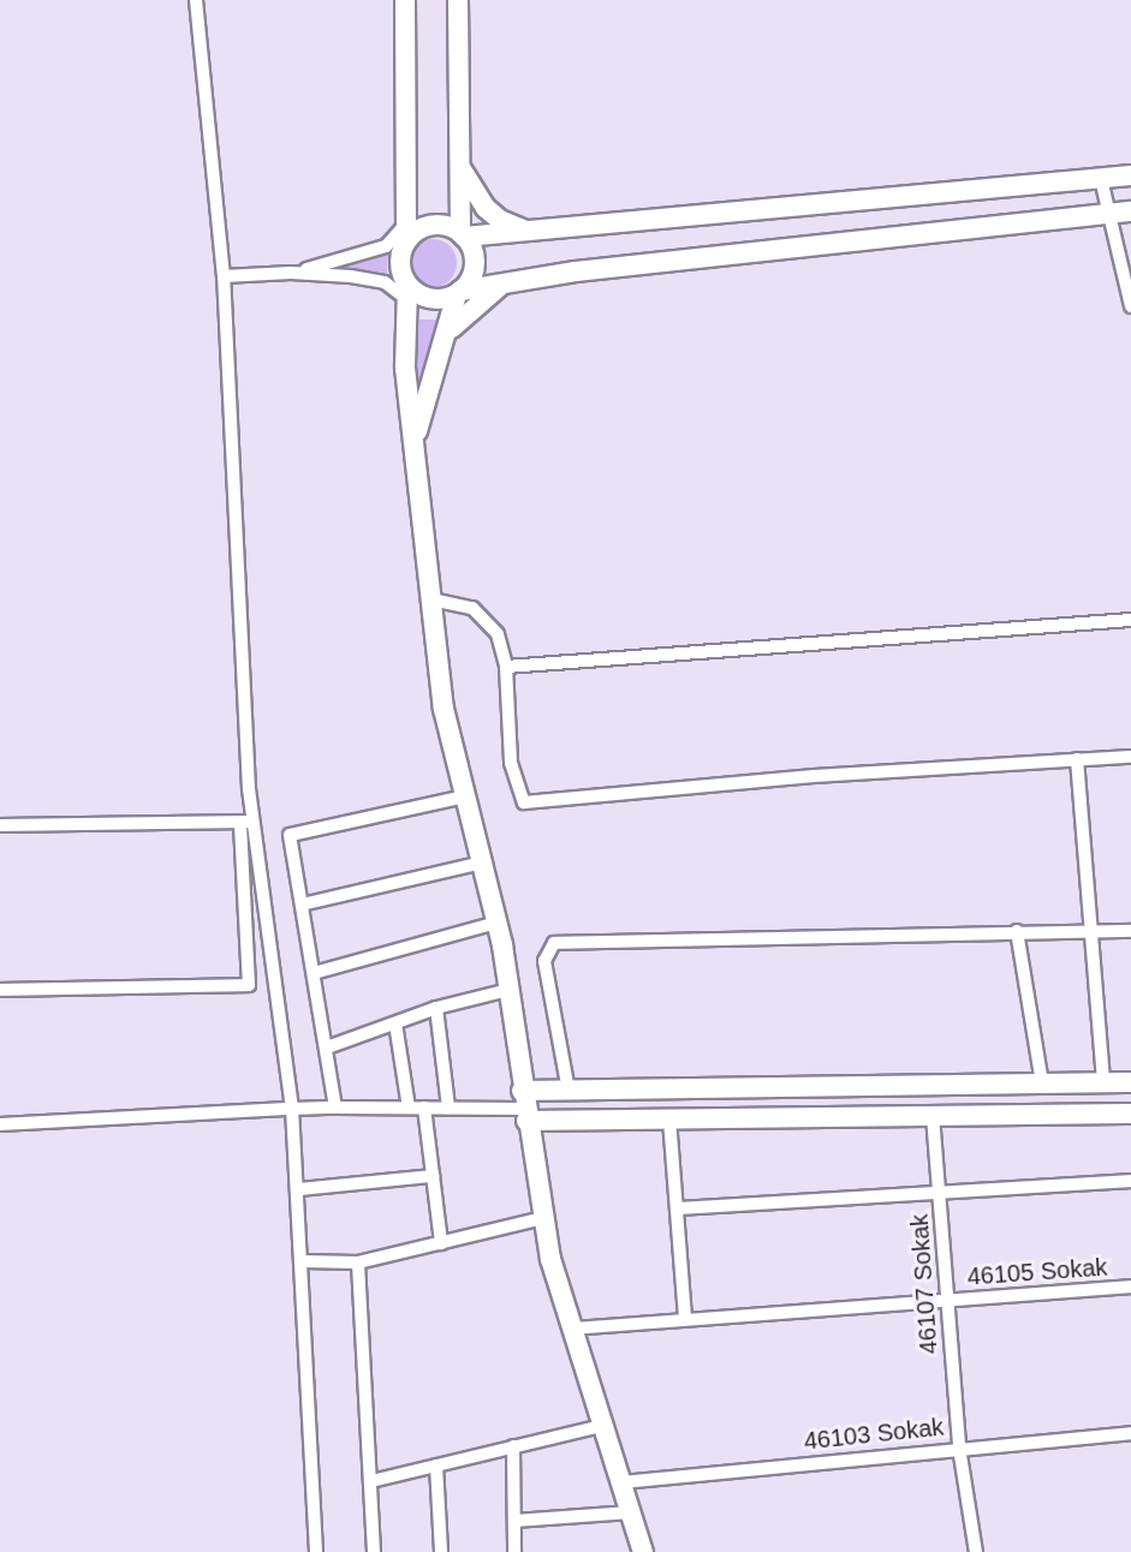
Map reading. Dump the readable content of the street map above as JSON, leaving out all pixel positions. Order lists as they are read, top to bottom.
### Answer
{
  "streets": {
    "street": ["46105 Sokak", "46107 Sokak", "46103 Sokak"]
  },
  "crossings": [
    ["46105 Sokak", "46107 Sokak"],
    ["46107 Sokak", "46103 Sokak"]
  ]
}
